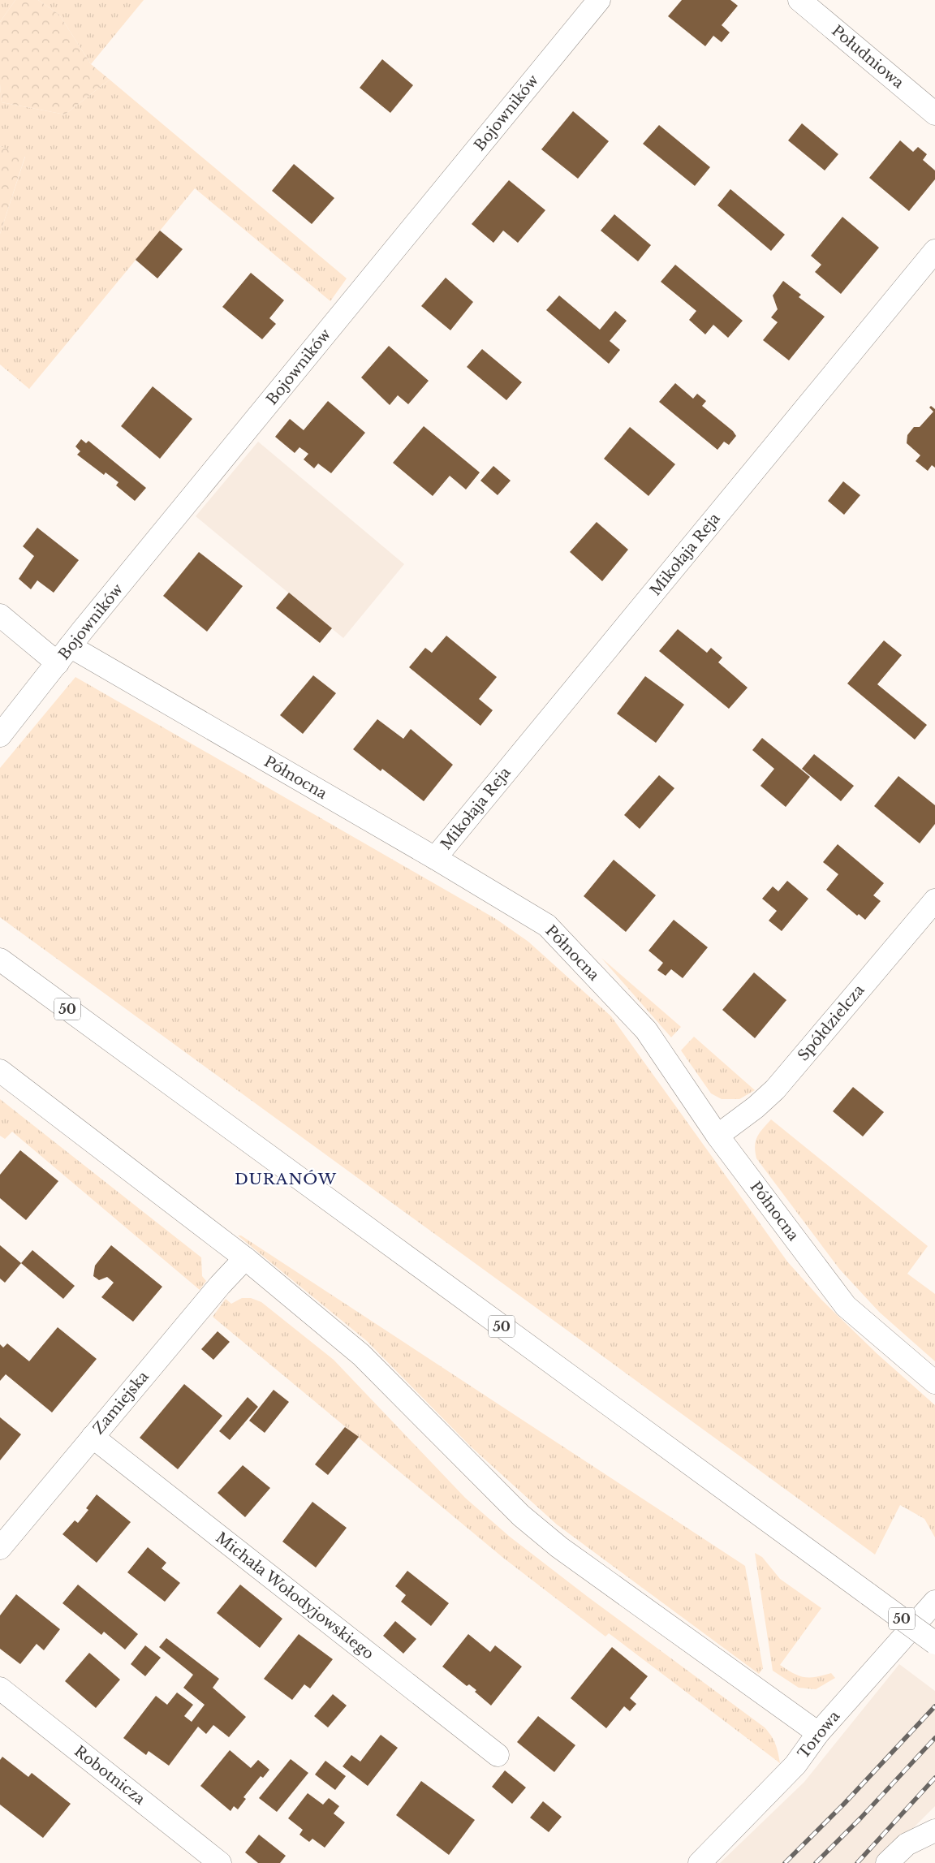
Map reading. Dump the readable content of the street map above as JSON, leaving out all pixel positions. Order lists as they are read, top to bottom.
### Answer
{
  "streets": {
    "street": [
      "Południowa",
      "Bojowników",
      "Mikołaja Reja",
      "Północna",
      "50",
      "Spółdzielcza",
      "Zamiejska",
      "Michała Wołodyjowskiego",
      "Torowa",
      "Robotnicza"
    ]
  },
  "crossings": [
    ["Bojowników", "Północna"],
    ["Mikołaja Reja", "Północna"],
    ["Północna", "Spółdzielcza"],
    ["Zamiejska", "Michała Wołodyjowskiego"]
  ],
  "districts": ["DURANÓW"]
}
